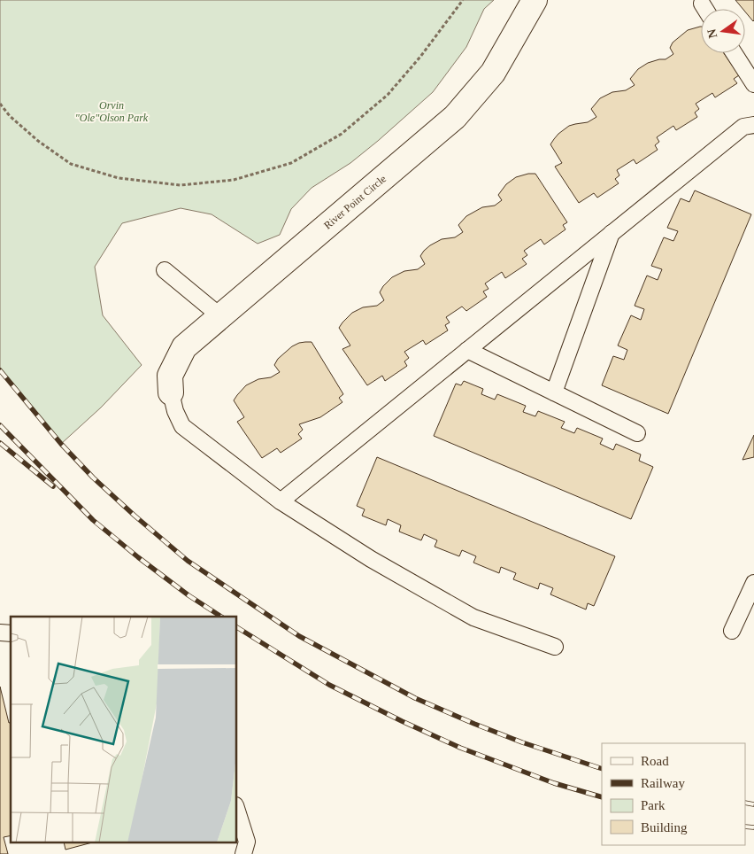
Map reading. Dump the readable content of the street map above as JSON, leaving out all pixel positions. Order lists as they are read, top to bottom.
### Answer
{
  "streets": {
    "street": ["River Point Circle"]
  },
  "parks": ["Orvin \"Ole\"Olson Park"],
  "legend": [
    "Road",
    "Railway",
    "Park",
    "Building"
  ],
  "north": "left"
}
